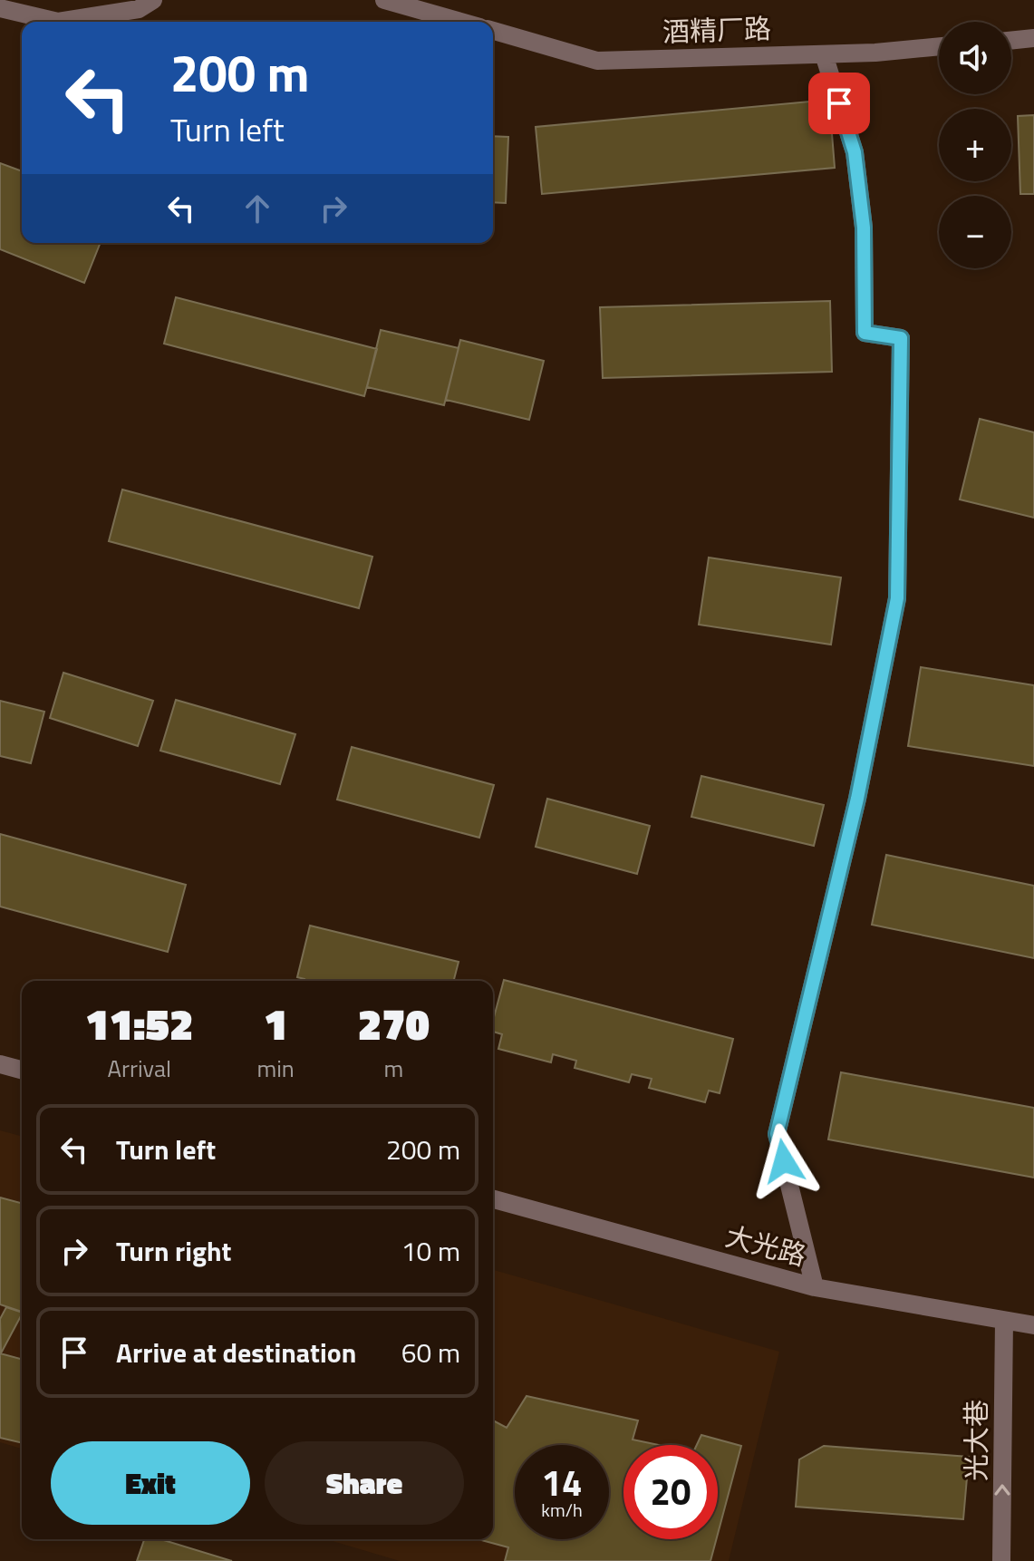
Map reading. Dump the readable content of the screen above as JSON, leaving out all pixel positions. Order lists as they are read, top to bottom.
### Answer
{
  "streets": {
    "street": ["酒精厂路", "大光路", "光大巷"]
  },
  "crossings": [
    ["大光路", "光大巷"]
  ],
  "one_way": ["光大巷"],
  "page": {
    "map_buttons": ["+", "−"],
    "turn": ["200 m", "Turn left"],
    "eta": [
      "11:52",
      "Arrival",
      "1",
      "min",
      "270",
      "m"
    ],
    "list": [
      {
        "name": "Turn left",
        "value": "200 m"
      },
      {
        "name": "Turn right",
        "value": "10 m"
      },
      {
        "name": "Arrive at destination",
        "value": "60 m"
      }
    ],
    "buttons": ["Exit", "Share"],
    "speed": "14 km/h",
    "limit": "20"
  }
}
